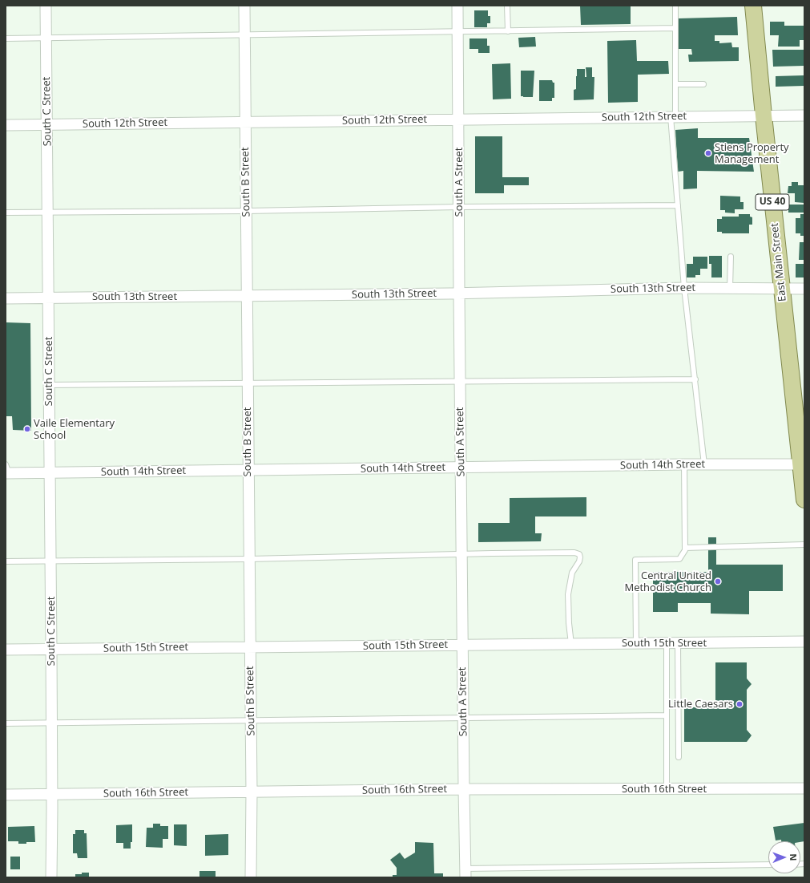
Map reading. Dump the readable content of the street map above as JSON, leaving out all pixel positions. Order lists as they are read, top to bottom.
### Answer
{
  "streets": {
    "main road": ["US 40", "East Main Street"],
    "street": [
      "South C Street",
      "South 12th Street",
      "South B Street",
      "South A Street",
      "South 13th Street",
      "South 14th Street",
      "South 15th Street",
      "South 16th Street"
    ]
  },
  "crossings": [
    ["South C Street", "South 12th Street"],
    ["South C Street", "South 13th Street"],
    ["South C Street", "South 14th Street"],
    ["South C Street", "South 15th Street"],
    ["South C Street", "South 16th Street"],
    ["South 12th Street", "South B Street"],
    ["South 12th Street", "South A Street"],
    ["South 12th Street", "East Main Street"],
    ["South B Street", "South 13th Street"],
    ["South B Street", "South 14th Street"],
    ["South B Street", "South 15th Street"],
    ["South B Street", "South 16th Street"],
    ["South A Street", "South 13th Street"],
    ["South A Street", "South 14th Street"],
    ["South A Street", "South 15th Street"],
    ["South A Street", "South 16th Street"],
    ["East Main Street", "South 13th Street"],
    ["East Main Street", "South 14th Street"]
  ],
  "places": [
    "Stiens Property Management",
    "Vaile Elementary School",
    "Central United Methodist Church",
    "Little Caesars"
  ],
  "north": "right"
}
